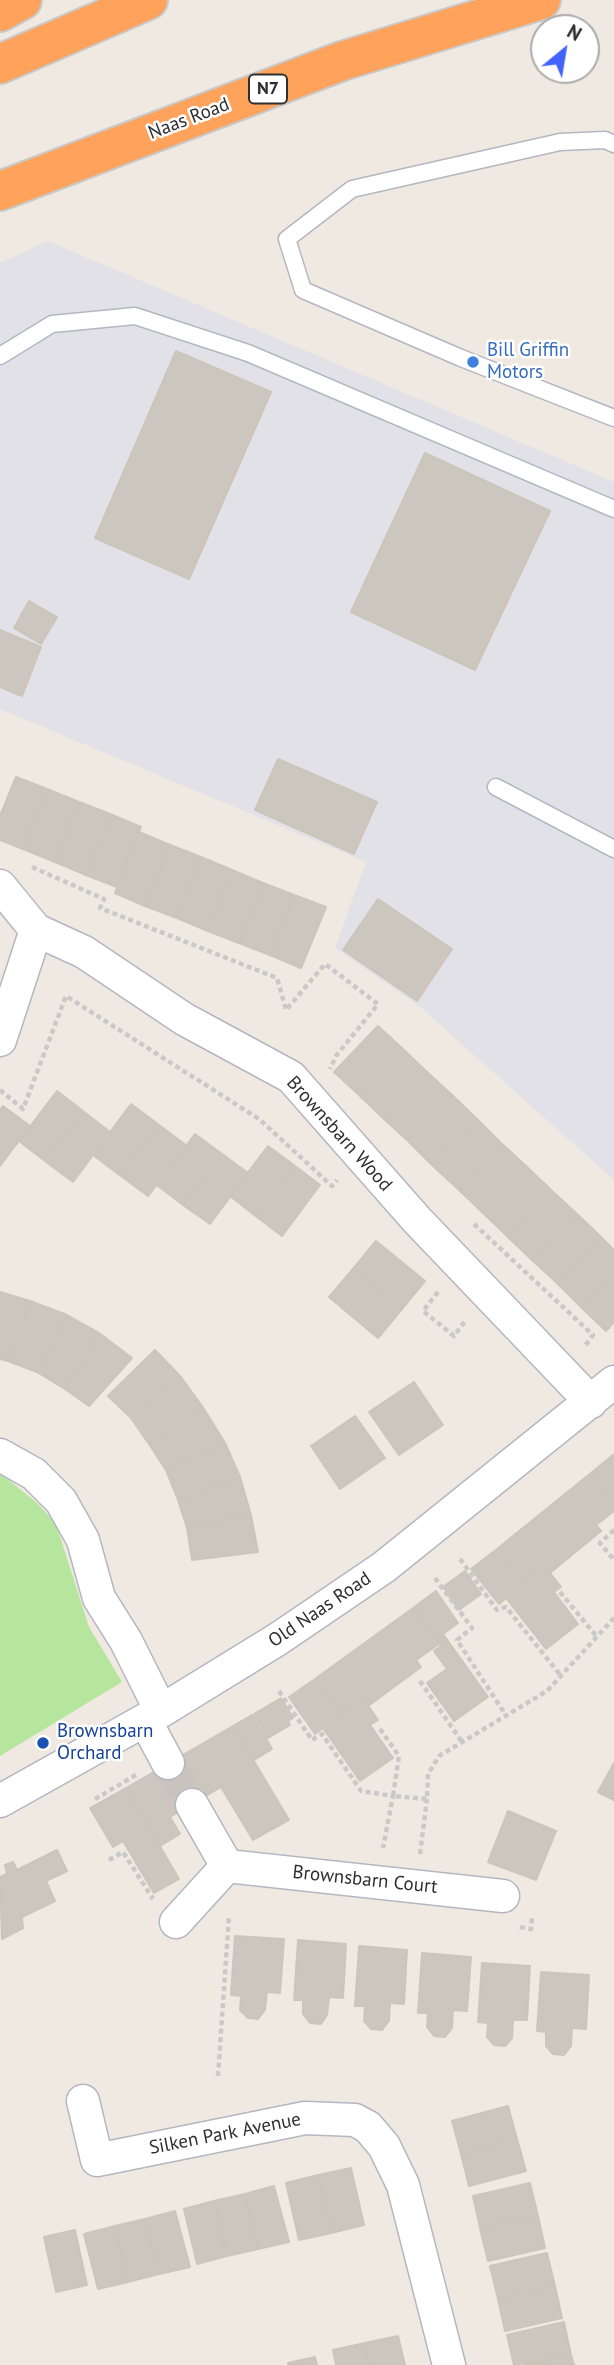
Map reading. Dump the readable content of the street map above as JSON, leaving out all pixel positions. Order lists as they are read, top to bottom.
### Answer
{
  "streets": {
    "highway": ["N7", "Naas Road"],
    "street": [
      "Brownsbarn Wood",
      "Old Naas Road",
      "Brownsbarn Court",
      "Silken Park Avenue"
    ]
  },
  "crossings": [
    ["Brownsbarn Wood", "Old Naas Road"]
  ],
  "places": ["Bill Griffin Motors", "Brownsbarn Orchard"],
  "north": "top right"
}
